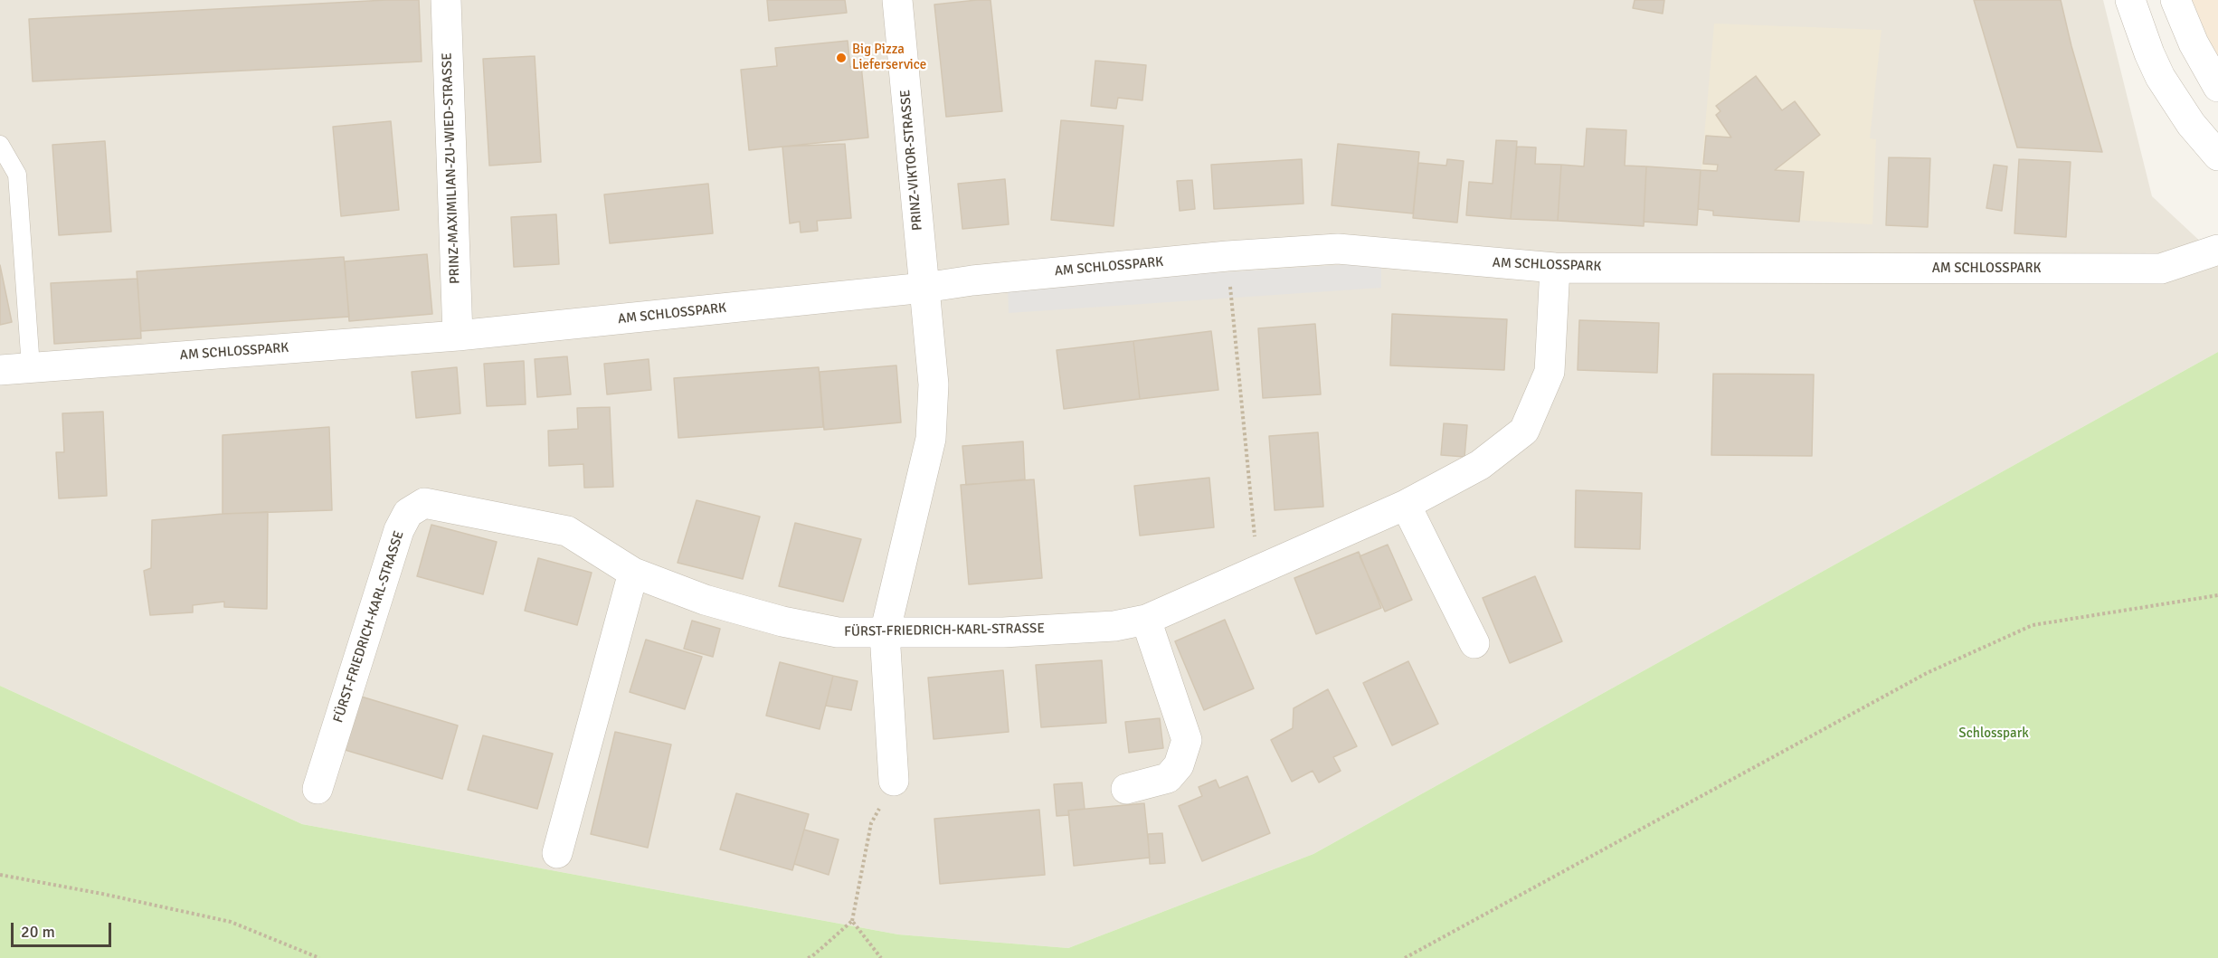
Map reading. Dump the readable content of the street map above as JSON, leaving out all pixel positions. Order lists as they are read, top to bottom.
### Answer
{
  "streets": {
    "street": [
      "PRINZ-VIKTOR-STRASSE",
      "PRINZ-MAXIMILIAN-ZU-WIED-STRASSE",
      "AM SCHLOSSPARK",
      "FÜRST-FRIEDRICH-KARL-STRASSE"
    ]
  },
  "crossings": [
    ["PRINZ-VIKTOR-STRASSE", "AM SCHLOSSPARK"],
    ["PRINZ-VIKTOR-STRASSE", "FÜRST-FRIEDRICH-KARL-STRASSE"],
    ["PRINZ-MAXIMILIAN-ZU-WIED-STRASSE", "AM SCHLOSSPARK"],
    ["AM SCHLOSSPARK", "FÜRST-FRIEDRICH-KARL-STRASSE"]
  ],
  "parks": ["Schlosspark"],
  "places": ["Big Pizza Lieferservice"],
  "scale_bar": "20 m"
}
